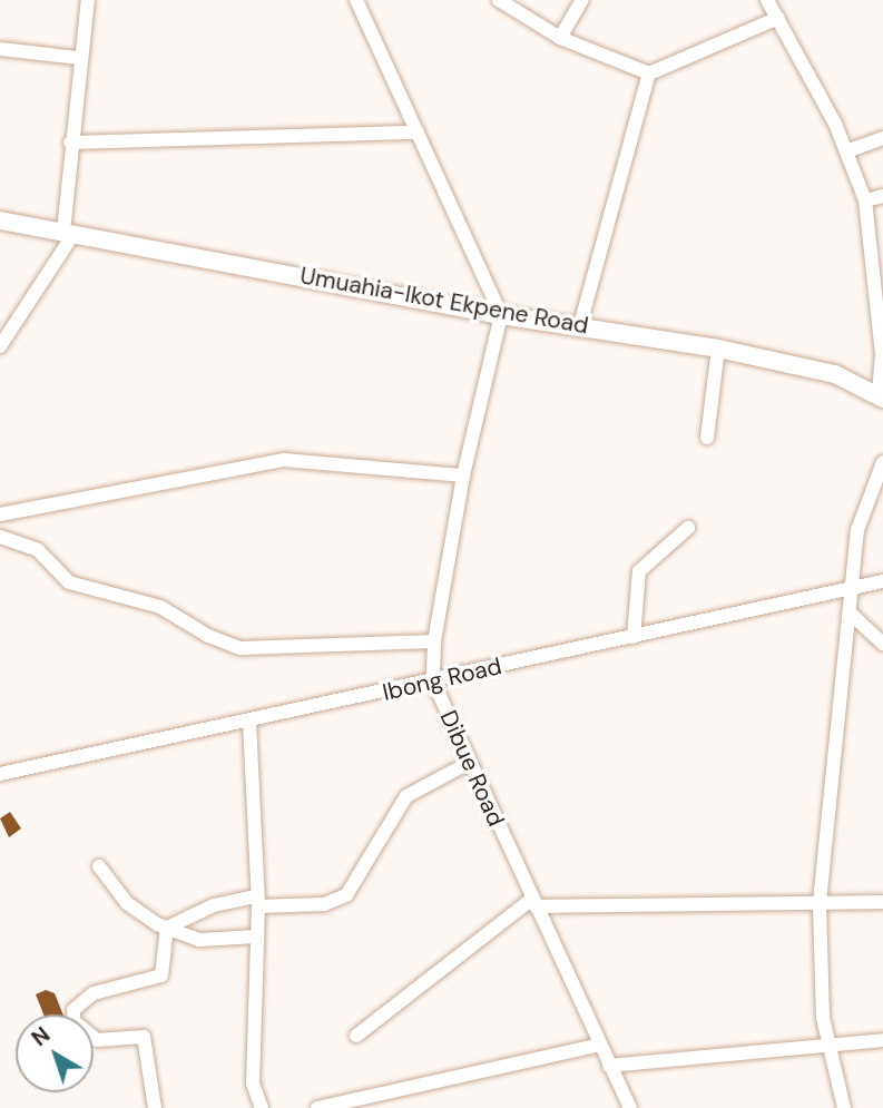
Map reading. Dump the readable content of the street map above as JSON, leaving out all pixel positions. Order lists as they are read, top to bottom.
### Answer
{
  "streets": {
    "main road": ["Umuahia-Ikot Ekpene Road"],
    "street": ["Ibong Road", "Dibue Road"]
  },
  "crossings": [
    ["Umuahia-Ikot Ekpene Road", "Dibue Road"],
    ["Ibong Road", "Dibue Road"]
  ],
  "north": "top left"
}
